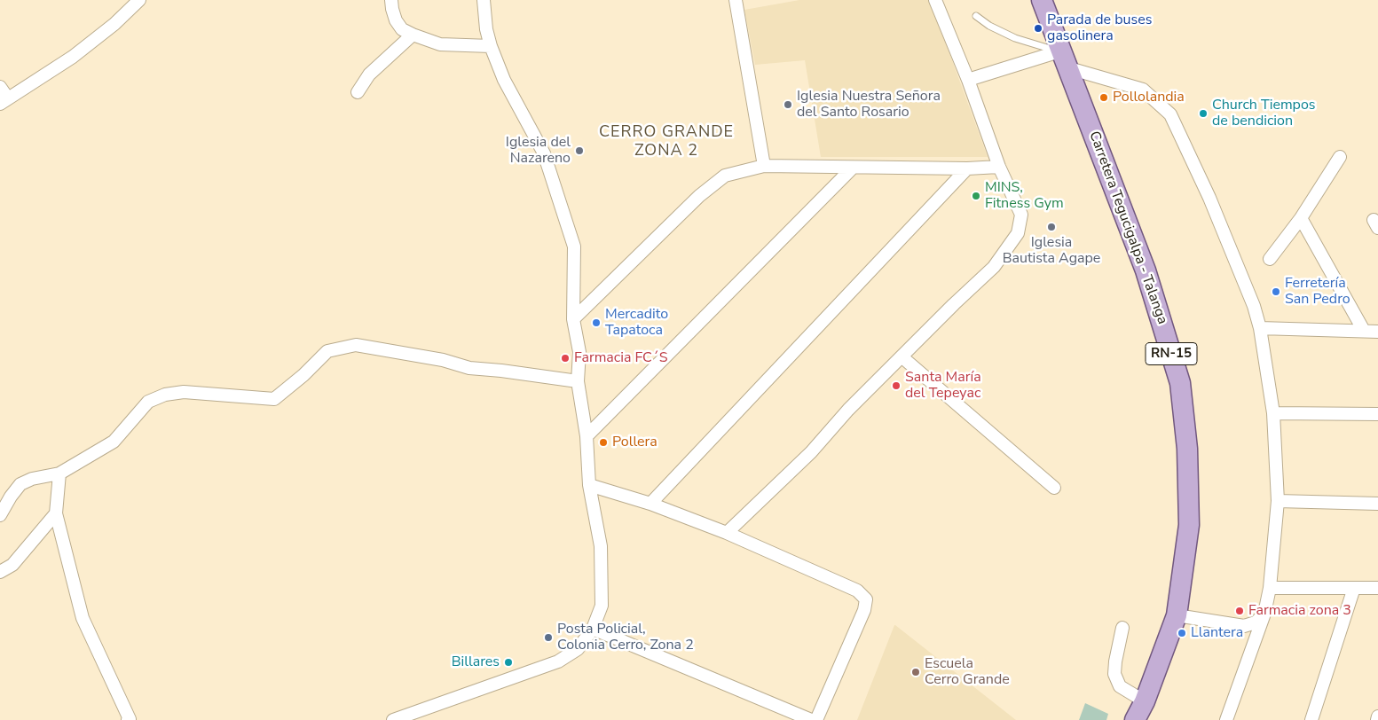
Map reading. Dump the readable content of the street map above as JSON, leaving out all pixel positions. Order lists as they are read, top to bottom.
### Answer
{
  "streets": {
    "main road": ["Carretera Tegucigalpa - Talanga", "RN-15"]
  },
  "districts": ["CERRO GRANDE ZONA 2"],
  "places": [
    "Parada de buses gasolinera",
    "Pollolandia",
    "Iglesia Nuestra Señora del Santo Rosario",
    "Church Tiempos de bendicion",
    "Iglesia del Nazareno",
    "MINS, Fitness Gym",
    "Iglesia Bautista Agape",
    "Ferretería San Pedro",
    "Mercadito Tapatoca",
    "Farmacia FC´S",
    "Santa María del Tepeyac",
    "Pollera",
    "Farmacia zona 3",
    "Llantera",
    "Posta Policial, Colonia Cerro, Zona 2",
    "Billares",
    "Escuela Cerro Grande"
  ]
}
